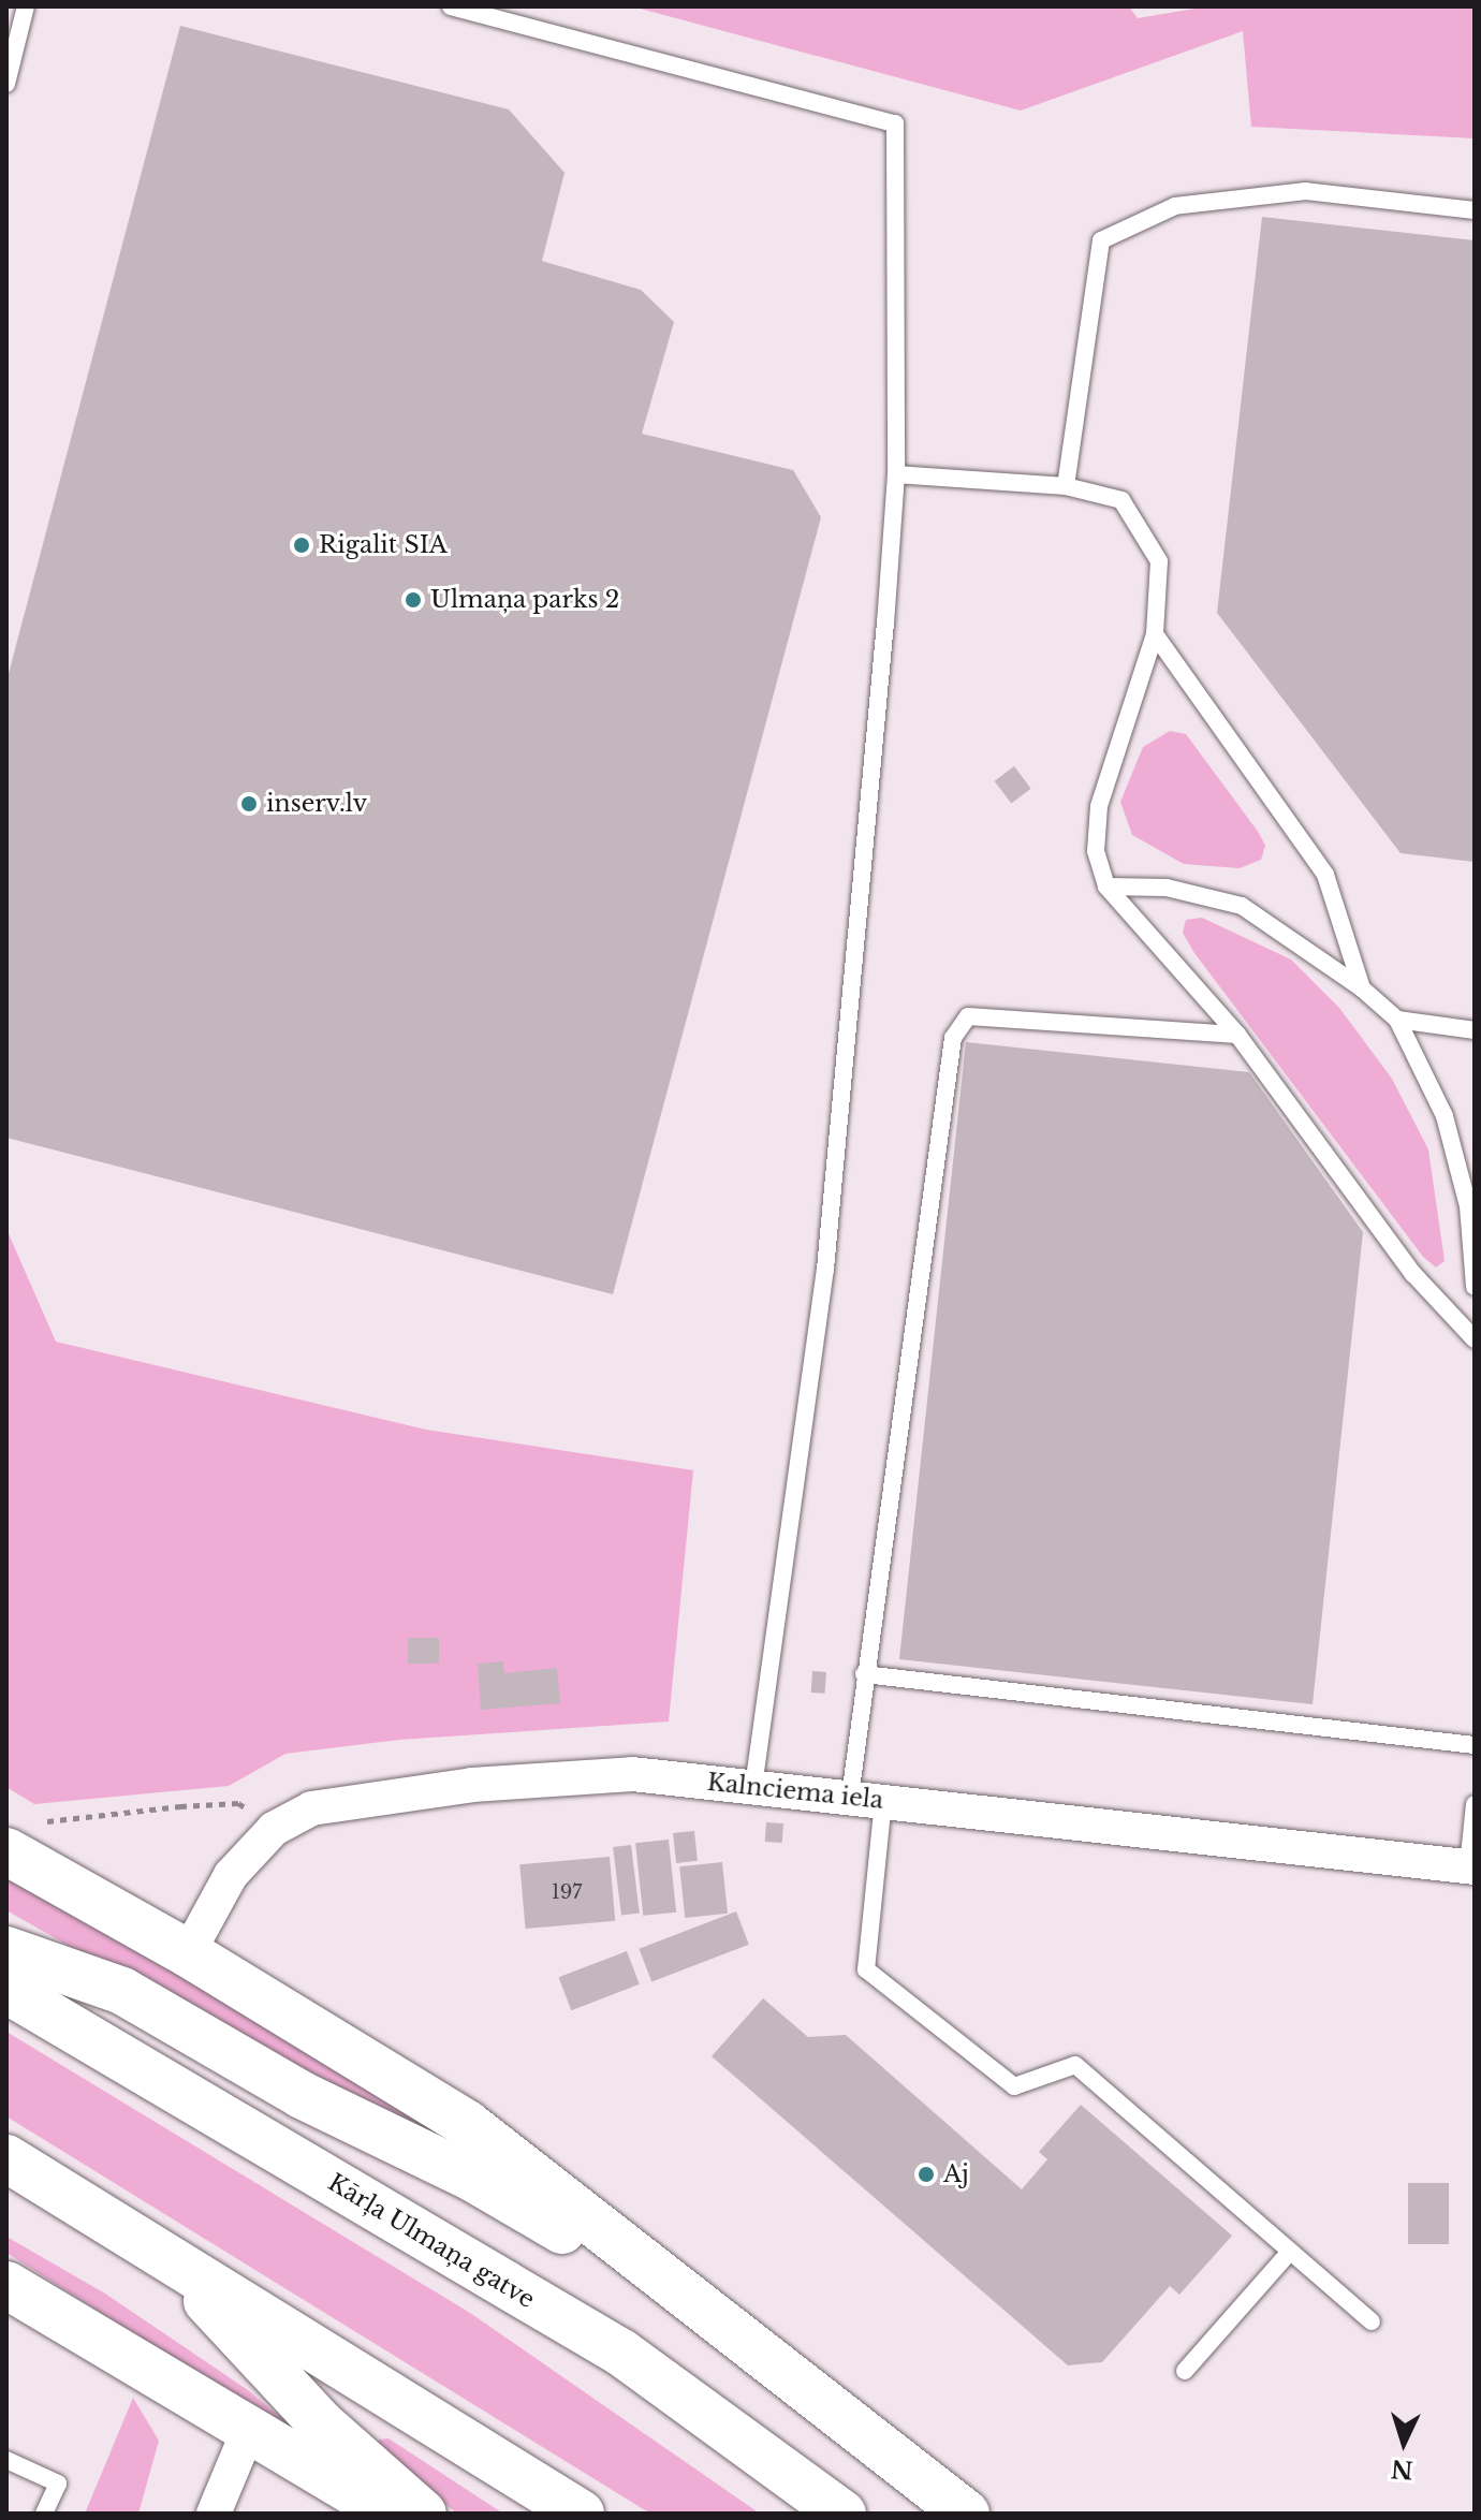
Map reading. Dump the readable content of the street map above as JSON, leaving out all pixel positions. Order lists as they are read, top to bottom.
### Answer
{
  "streets": {
    "highway": ["Kārļa Ulmaņa gatve"],
    "street": ["Kalnciema iela"]
  },
  "places": [
    "Rigalit SIA",
    "Ulmaņa parks 2",
    "inserv.lv",
    "Aj"
  ],
  "house_numbers": ["197"],
  "north": "bottom"
}
